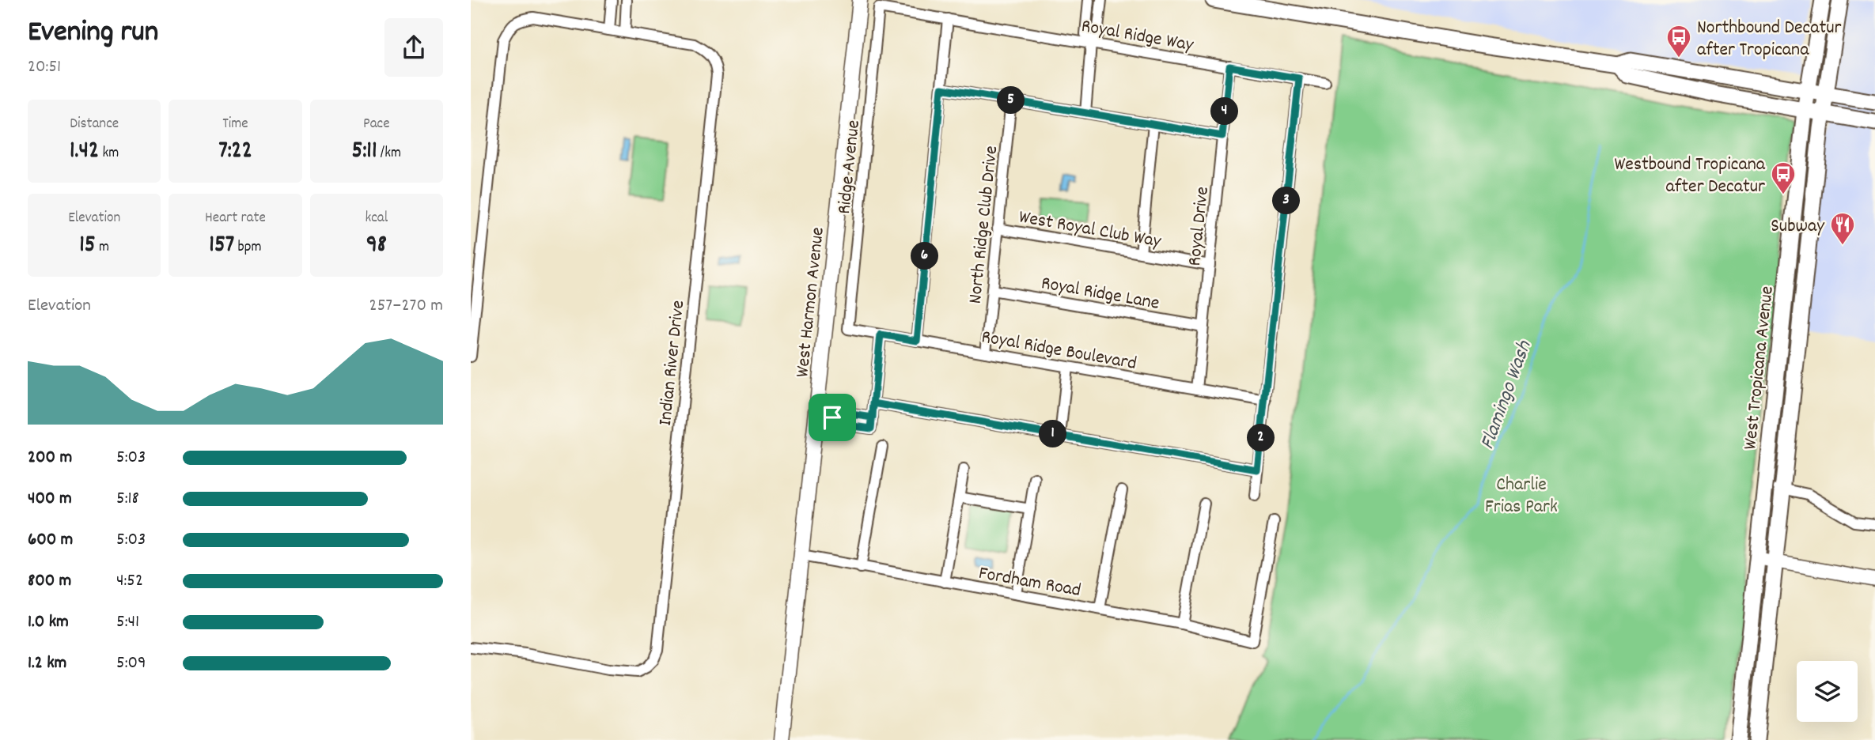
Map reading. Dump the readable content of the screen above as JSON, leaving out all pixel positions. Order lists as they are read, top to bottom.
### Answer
{
  "streets": {
    "main road": ["West Harmon Avenue", "West Tropicana Avenue"],
    "street": [
      "Royal Ridge Way",
      "Ridge Avenue",
      "North Ridge Club Drive",
      "Royal Drive",
      "West Royal Club Way",
      "Royal Ridge Lane",
      "Royal Ridge Boulevard",
      "Indian River Drive",
      "Fordham Road"
    ]
  },
  "crossings": [
    ["Royal Ridge Way", "Ridge Avenue"],
    ["Royal Ridge Way", "Royal Drive"],
    ["Ridge Avenue", "Royal Ridge Boulevard"],
    ["North Ridge Club Drive", "West Royal Club Way"],
    ["North Ridge Club Drive", "Royal Ridge Lane"],
    ["North Ridge Club Drive", "Royal Ridge Boulevard"],
    ["Royal Drive", "West Royal Club Way"],
    ["Royal Drive", "Royal Ridge Lane"],
    ["Royal Drive", "Royal Ridge Boulevard"],
    ["West Harmon Avenue", "Fordham Road"]
  ],
  "water": ["Flamingo Wash"],
  "parks": ["Charlie Frias Park"],
  "places": {
    "bus stop": ["Northbound Decatur after Tropicana", "Westbound Tropicana after Decatur"],
    "restaurant": ["Subway"]
  },
  "page": {
    "heading": ["Evening run", "20:51"],
    "pins": [
      "5",
      "4",
      "3",
      "6",
      "1",
      "2"
    ],
    "stats": [
      ["Distance", "1.42 km"],
      ["Time", "7:22"],
      ["Pace", "5:11 /km"],
      ["Elevation", "15 m"],
      ["Heart rate", "157 bpm"],
      ["kcal", "98"]
    ],
    "chart": ["Elevation", "257–270 m"],
    "list": [
      {
        "name": "200 m",
        "note": "5:03"
      },
      {
        "name": "400 m",
        "note": "5:18"
      },
      {
        "name": "600 m",
        "note": "5:03"
      },
      {
        "name": "800 m",
        "note": "4:52"
      },
      {
        "name": "1.0 km",
        "note": "5:41"
      },
      {
        "name": "1.2 km",
        "note": "5:09"
      }
    ]
  }
}
